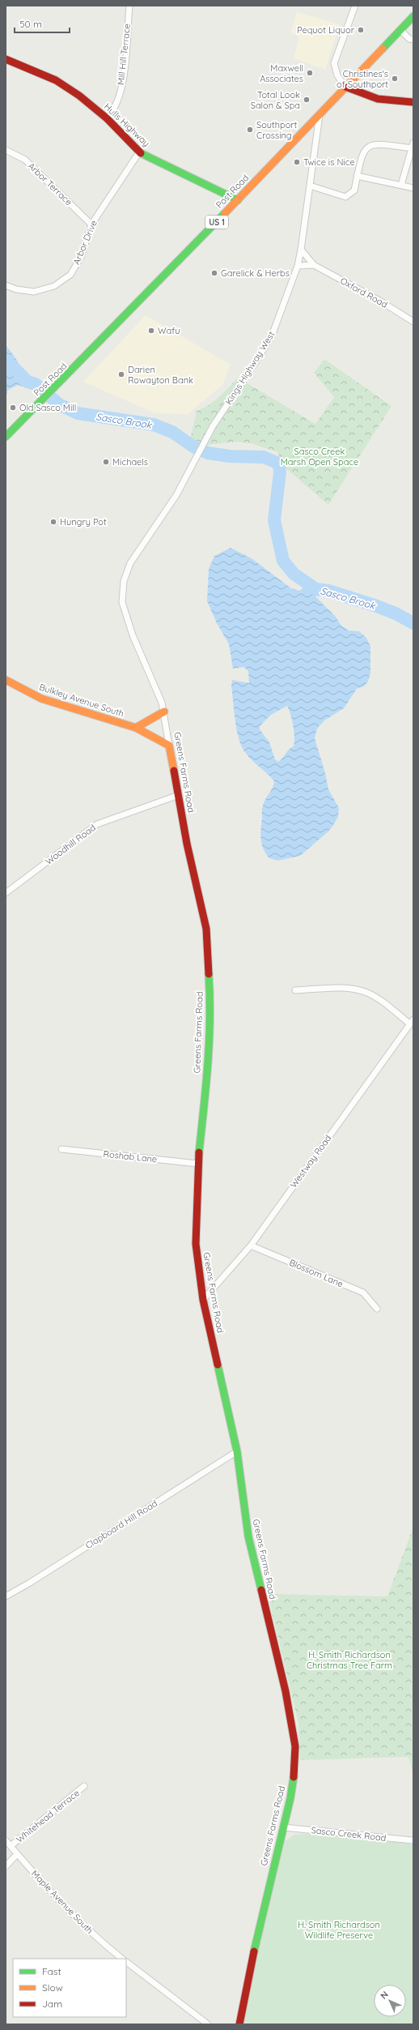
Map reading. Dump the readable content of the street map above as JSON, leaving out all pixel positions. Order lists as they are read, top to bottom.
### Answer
{
  "streets": {
    "street": [
      "Mill Hill Terrace",
      "Hulls Highway",
      "Arbor Terrace",
      "Post Road",
      "US 1",
      "Arbor Drive",
      "Oxford Road",
      "Kings Highway West",
      "Bulkley Avenue South",
      "Greens Farms Road",
      "Woodhill Road",
      "Roshab Lane",
      "Westway Road",
      "Blossom Lane",
      "Clapboard Hill Road",
      "Whitehead Terrace",
      "Sasco Creek Road",
      "Maple Avenue South"
    ]
  },
  "crossings": [
    ["Mill Hill Terrace", "Hulls Highway"],
    ["Hulls Highway", "Post Road"],
    ["Hulls Highway", "Arbor Drive"],
    ["Arbor Terrace", "Arbor Drive"],
    ["Post Road", "Kings Highway West"],
    ["Oxford Road", "Kings Highway West"],
    ["Kings Highway West", "Greens Farms Road"],
    ["Bulkley Avenue South", "Greens Farms Road"],
    ["Greens Farms Road", "Woodhill Road"],
    ["Greens Farms Road", "Roshab Lane"],
    ["Greens Farms Road", "Westway Road"],
    ["Greens Farms Road", "Clapboard Hill Road"],
    ["Greens Farms Road", "Sasco Creek Road"],
    ["Westway Road", "Blossom Lane"],
    ["Whitehead Terrace", "Maple Avenue South"]
  ],
  "water": ["Sasco Brook"],
  "parks": ["Sasco Creek Marsh Open Space", "H. Smith Richardson Christmas Tree Farm", "H. Smith Richardson Wildlife Preserve"],
  "places": [
    "Pequot Liquor",
    "Maxwell Associates",
    "Christines's of Southport",
    "Total Look Salon & Spa",
    "Southport Crossing",
    "Twice is Nice",
    "Garelick & Herbs",
    "Wafu",
    "Darien Rowayton Bank",
    "Old Sasco Mill",
    "Michaels",
    "Hungry Pot"
  ],
  "legend": ["Fast", "Slow", "Jam"],
  "scale_bar": "50 m",
  "north": "top left"
}
